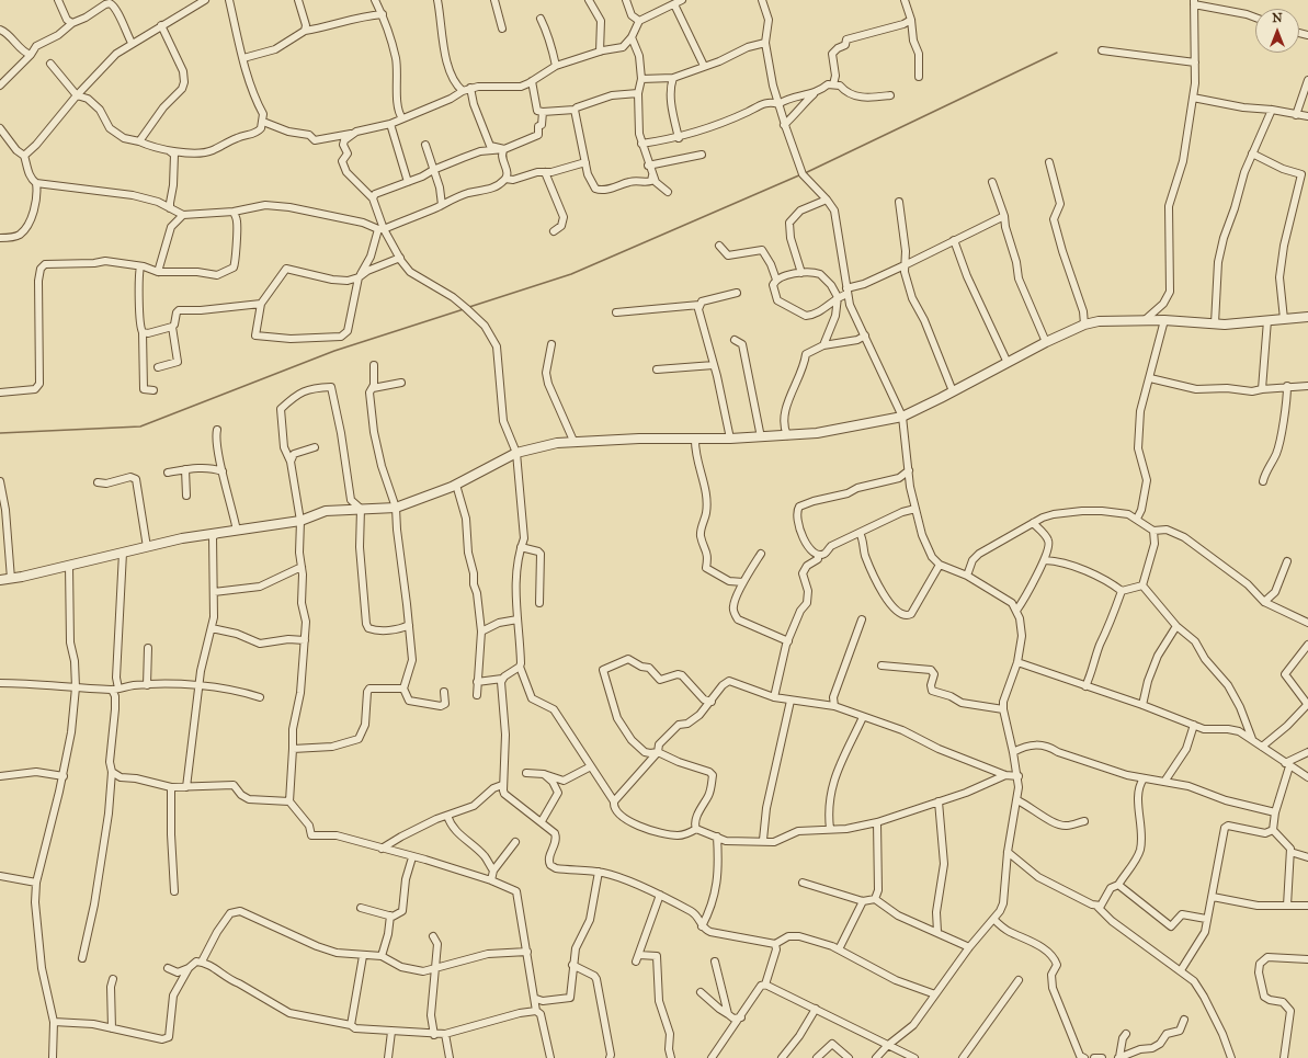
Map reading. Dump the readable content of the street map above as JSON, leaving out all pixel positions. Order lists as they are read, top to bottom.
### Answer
{
  "north": "top"
}
